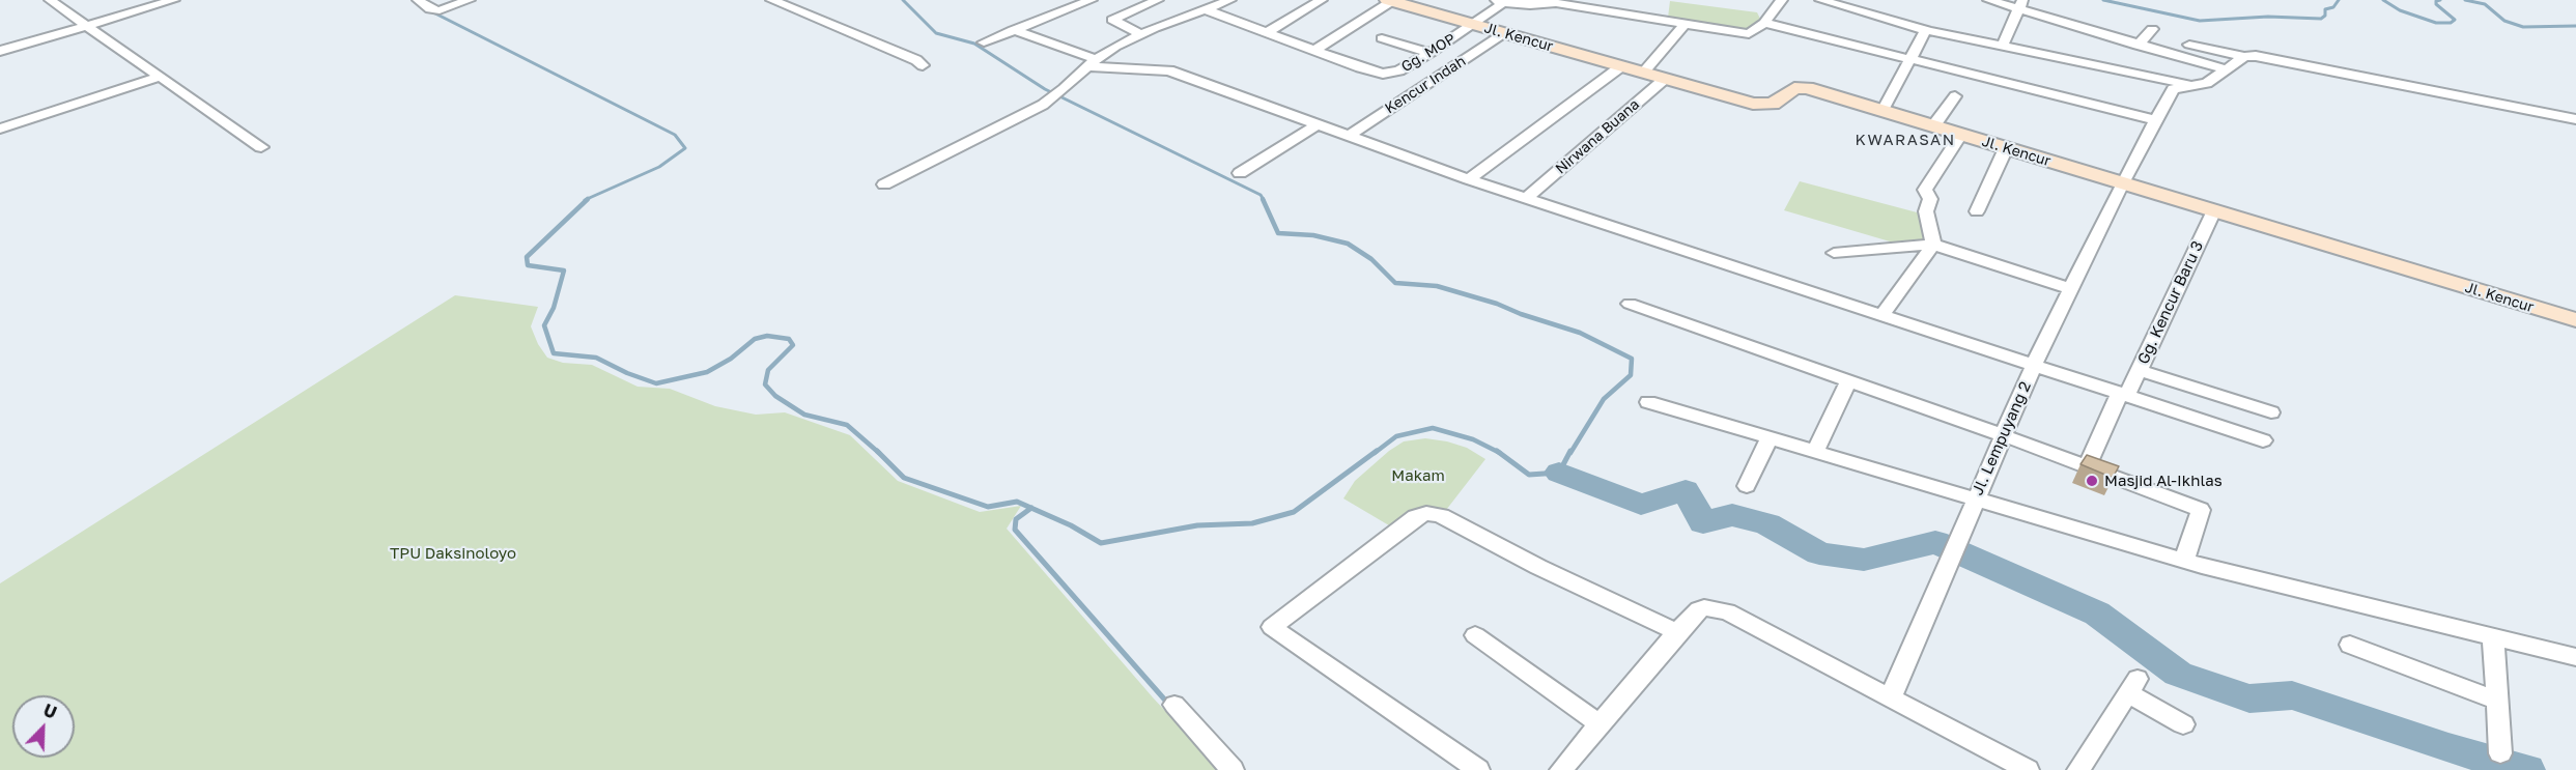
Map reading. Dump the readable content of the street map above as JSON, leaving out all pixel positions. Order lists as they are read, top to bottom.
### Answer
{
  "streets": {
    "street": [
      "Jl. Kencur",
      "Gg. MOP",
      "Kencur Indah",
      "Nirwana Buana",
      "Gg. Kencur Baru 3",
      "Jl. Lempuyang 2"
    ]
  },
  "crossings": [
    ["Jl. Kencur", "Gg. MOP"],
    ["Jl. Kencur", "Kencur Indah"],
    ["Jl. Kencur", "Nirwana Buana"],
    ["Jl. Kencur", "Gg. Kencur Baru 3"],
    ["Jl. Kencur", "Jl. Lempuyang 2"]
  ],
  "districts": ["KWARASAN"],
  "parks": ["Makam", "TPU Daksinoloyo"],
  "places": ["Masjid Al-Ikhlas"],
  "north": "top right"
}
